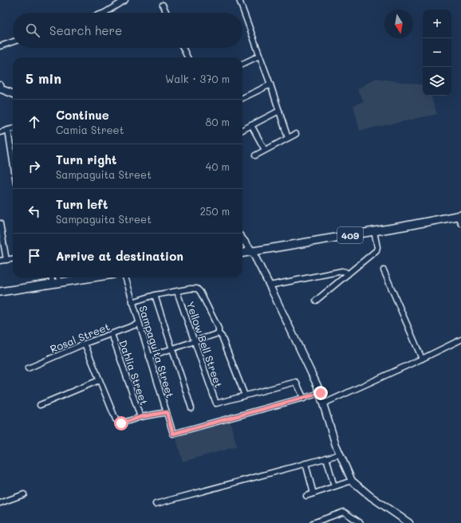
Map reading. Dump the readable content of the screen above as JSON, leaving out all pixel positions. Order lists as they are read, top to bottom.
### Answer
{
  "streets": {
    "main road": ["409"],
    "street": [
      "Rosal Street",
      "Yellow Bell Street",
      "Sampaguita Street",
      "Dahlia Street"
    ]
  },
  "crossings": [
    ["Rosal Street", "Sampaguita Street"],
    ["Rosal Street", "Dahlia Street"]
  ],
  "north": "bottom",
  "page": {
    "map_buttons": ["+", "−"],
    "search": "Search here",
    "heading": ["5 min", "Walk · 370 m"],
    "list": [
      ["Continue", "Camia Street", "80 m"],
      ["Turn right", "Sampaguita Street", "40 m"],
      ["Turn left", "Sampaguita Street", "250 m"],
      "Arrive at destination"
    ]
  }
}
